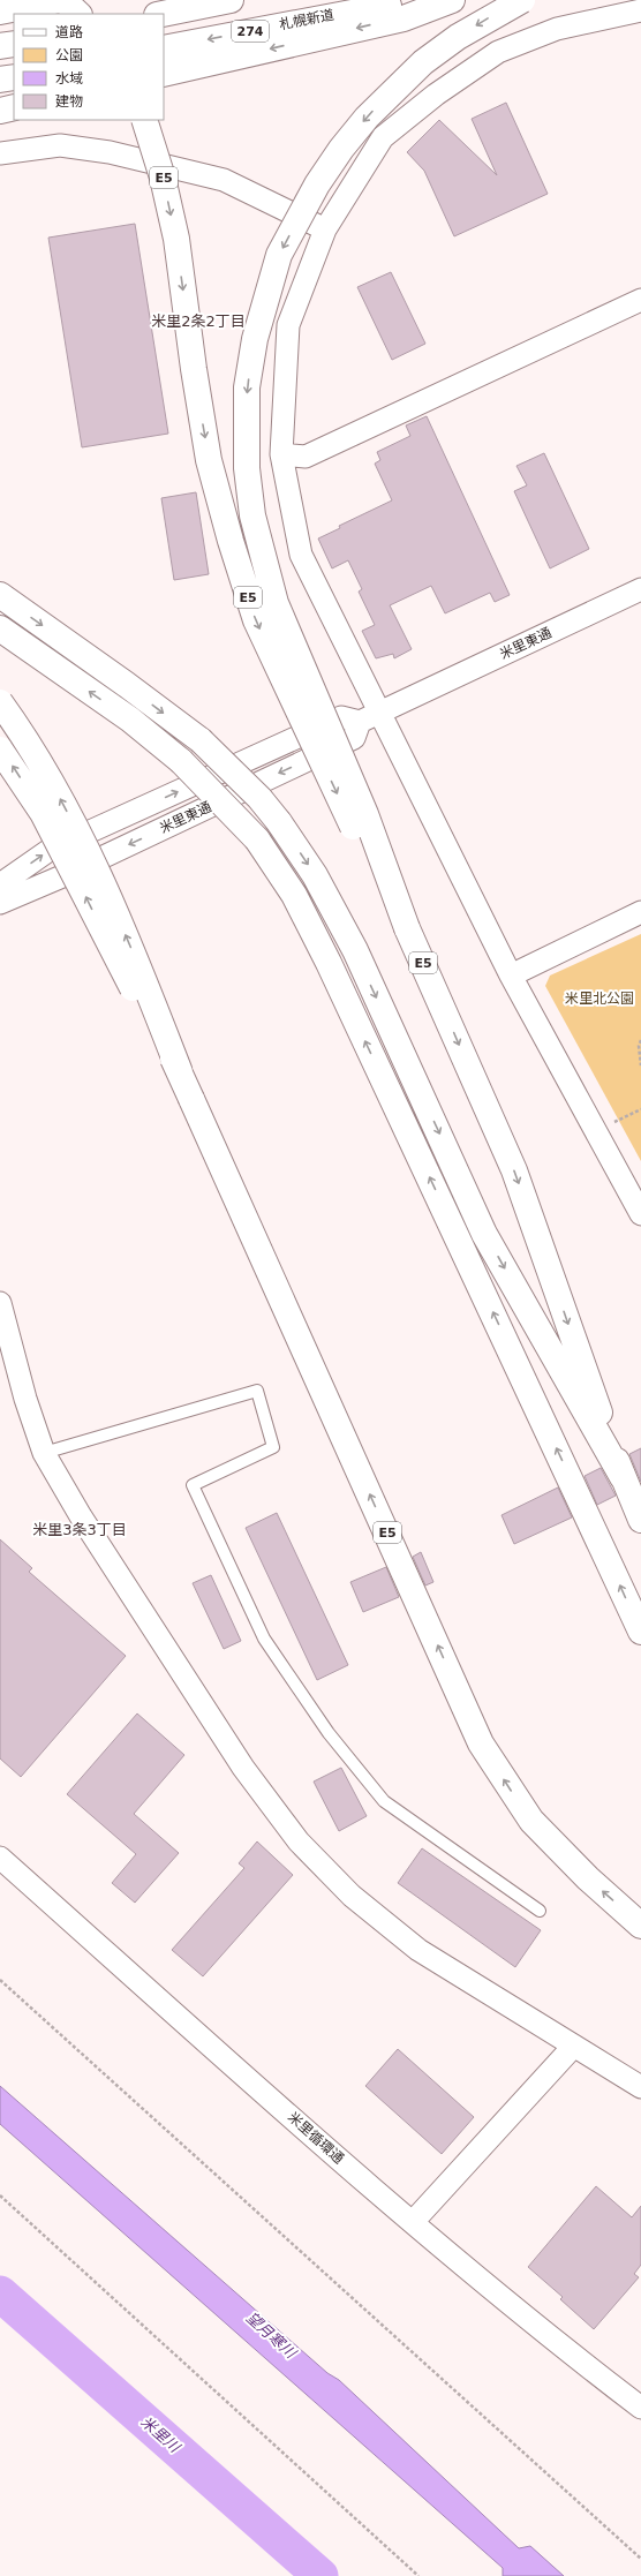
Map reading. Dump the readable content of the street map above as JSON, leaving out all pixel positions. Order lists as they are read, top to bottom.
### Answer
{
  "streets": {
    "highway": ["札幌新道", "274", "E5"],
    "street": ["米里東通", "米里循環通"]
  },
  "one_way": ["札幌新道"],
  "districts": ["米里2条2丁目", "米里3条3丁目"],
  "water": ["望月寒川", "米里川"],
  "parks": ["米里北公園"],
  "legend": [
    "道路",
    "公園",
    "水域",
    "建物"
  ]
}
